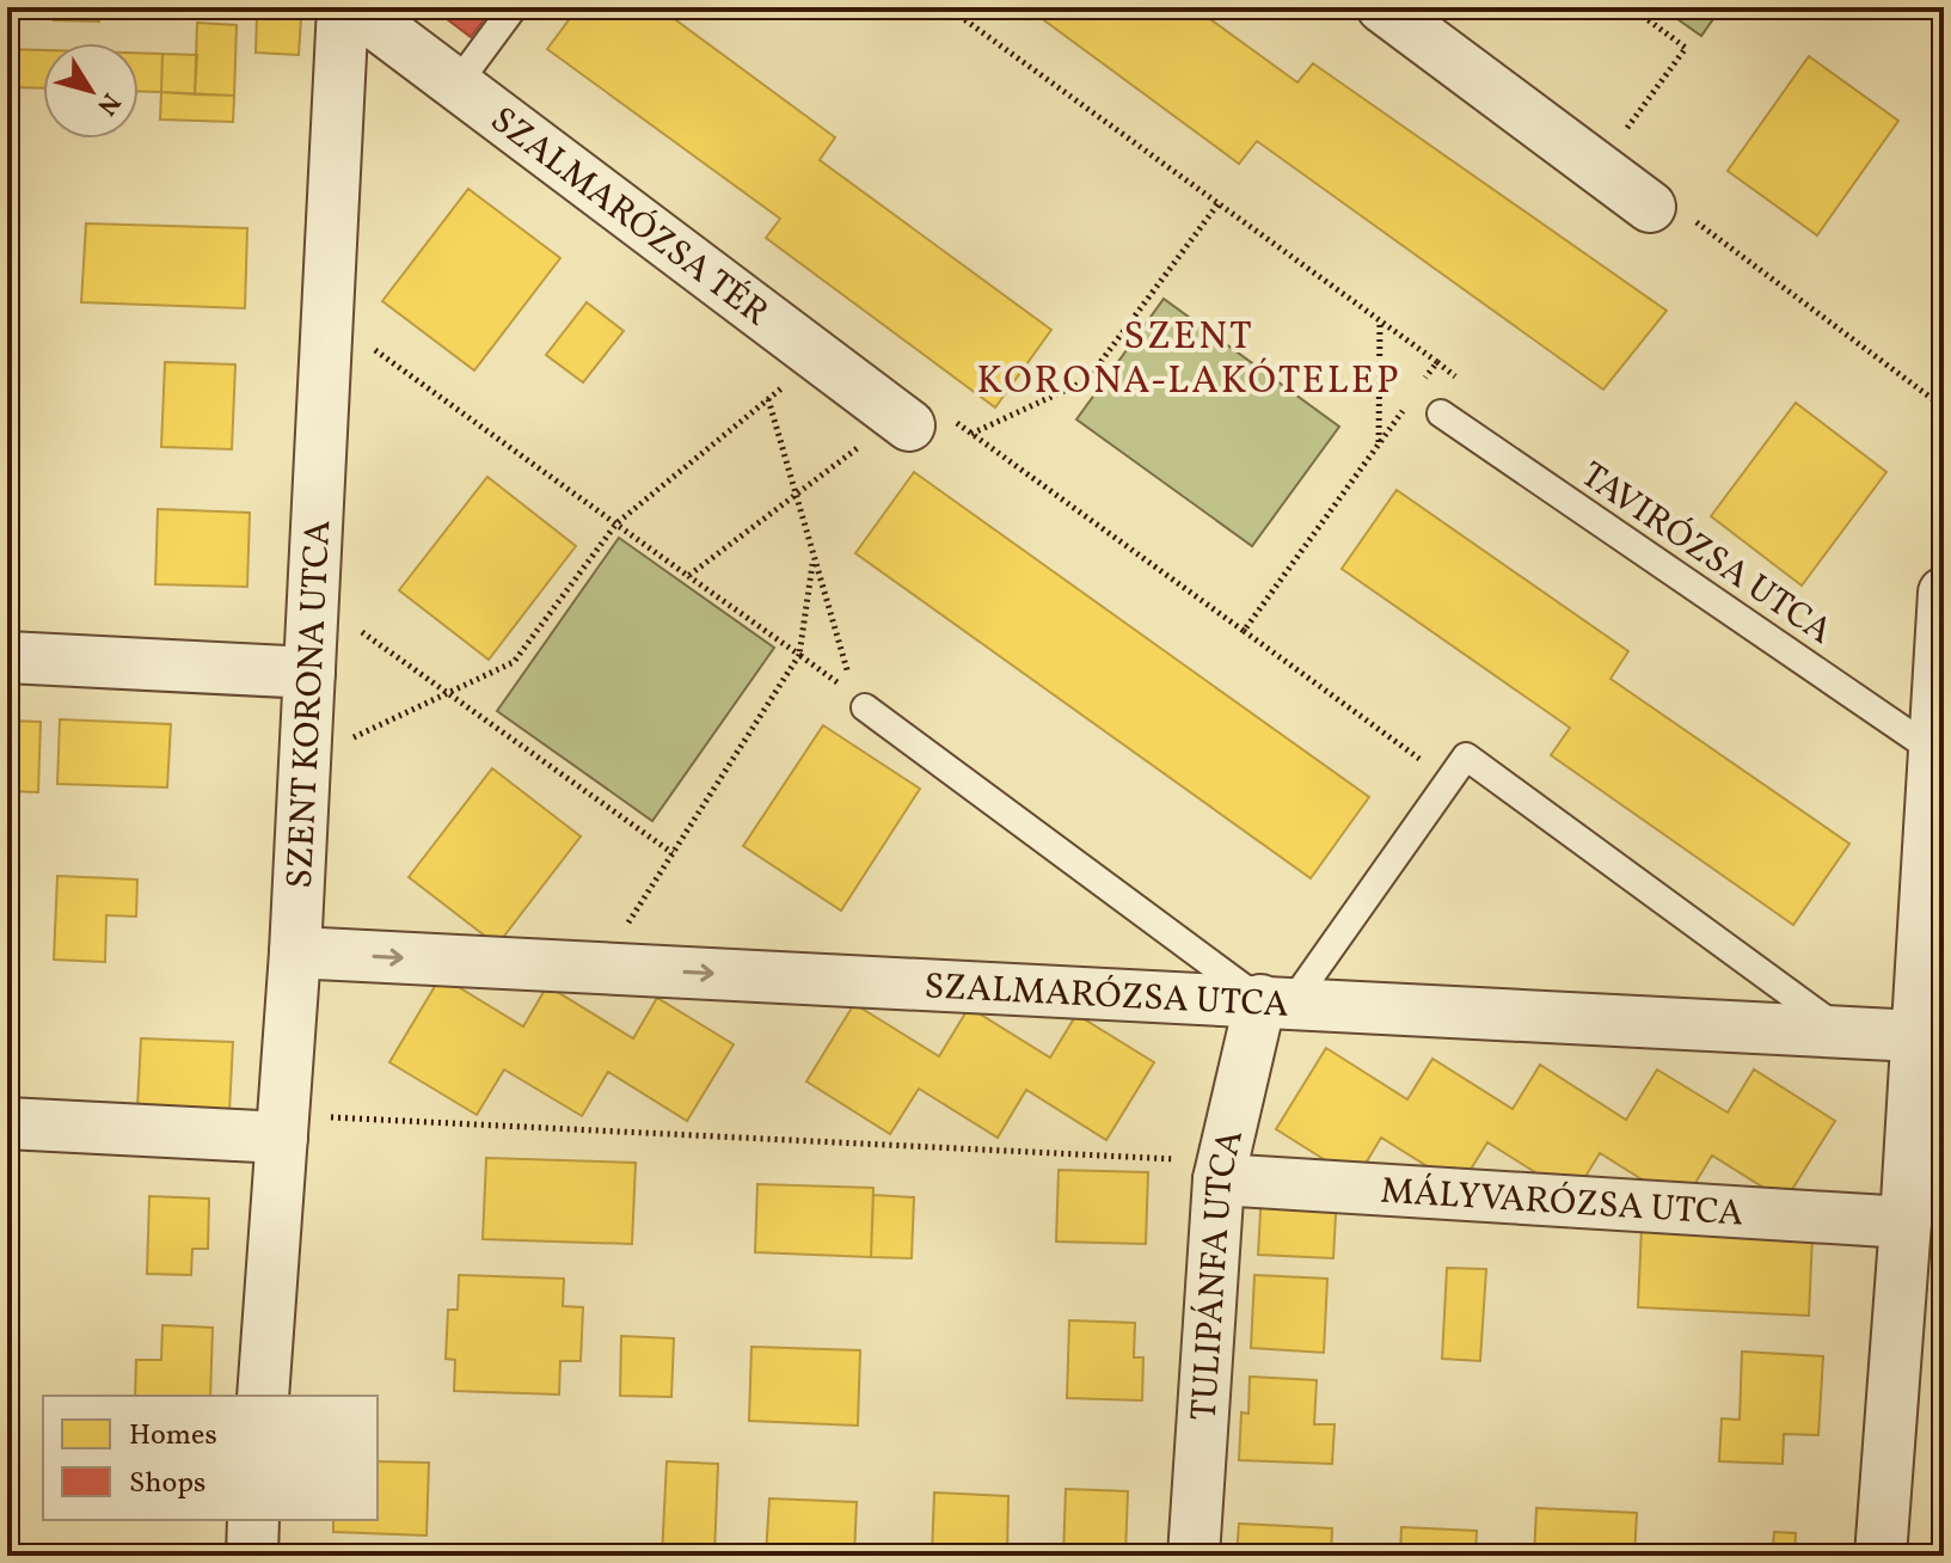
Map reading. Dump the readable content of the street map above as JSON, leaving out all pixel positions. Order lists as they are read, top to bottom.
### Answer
{
  "streets": {
    "street": [
      "SZALMARÓZSA TÉR",
      "SZENT KORONA UTCA",
      "SZALMARÓZSA UTCA",
      "MÁLYVARÓZSA UTCA",
      "TULIPÁNFA UTCA"
    ],
    "lane": ["TAVIRÓZSA UTCA"]
  },
  "crossings": [
    ["SZENT KORONA UTCA", "SZALMARÓZSA UTCA"],
    ["SZALMARÓZSA UTCA", "TULIPÁNFA UTCA"],
    ["MÁLYVARÓZSA UTCA", "TULIPÁNFA UTCA"]
  ],
  "one_way": ["SZALMARÓZSA UTCA"],
  "districts": ["SZENT KORONA-LAKÓTELEP"],
  "legend": ["Homes", "Shops"],
  "north": "bottom right"
}
